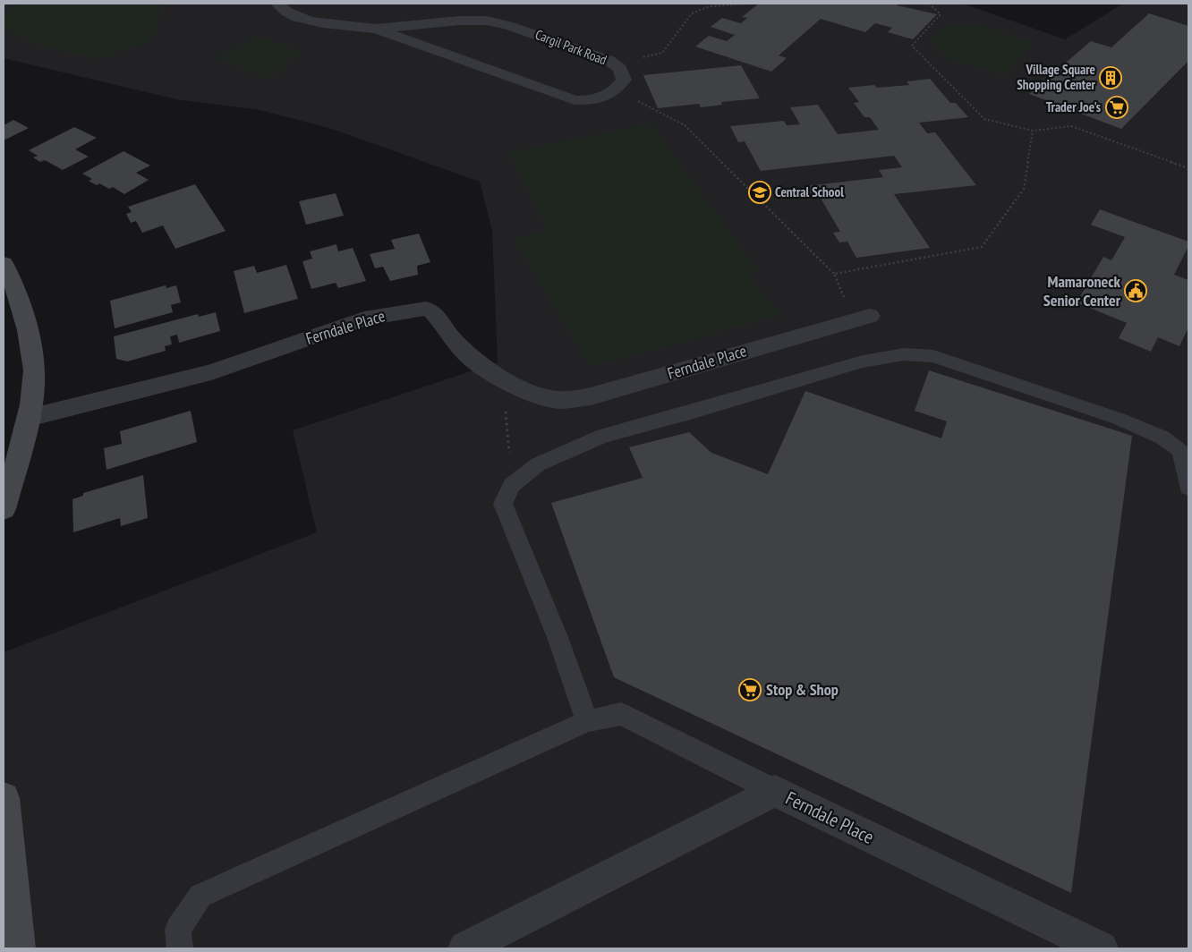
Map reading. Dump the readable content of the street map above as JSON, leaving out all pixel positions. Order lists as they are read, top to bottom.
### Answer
{
  "streets": {
    "street": ["Cargil Park Road", "Ferndale Place"]
  },
  "places": {
    "building": ["Village Square Shopping Center"],
    "supermarket": ["Trader Joe's", "Stop & Shop"],
    "school or university": ["Central School"],
    "public building": ["Mamaroneck Senior Center"]
  }
}
